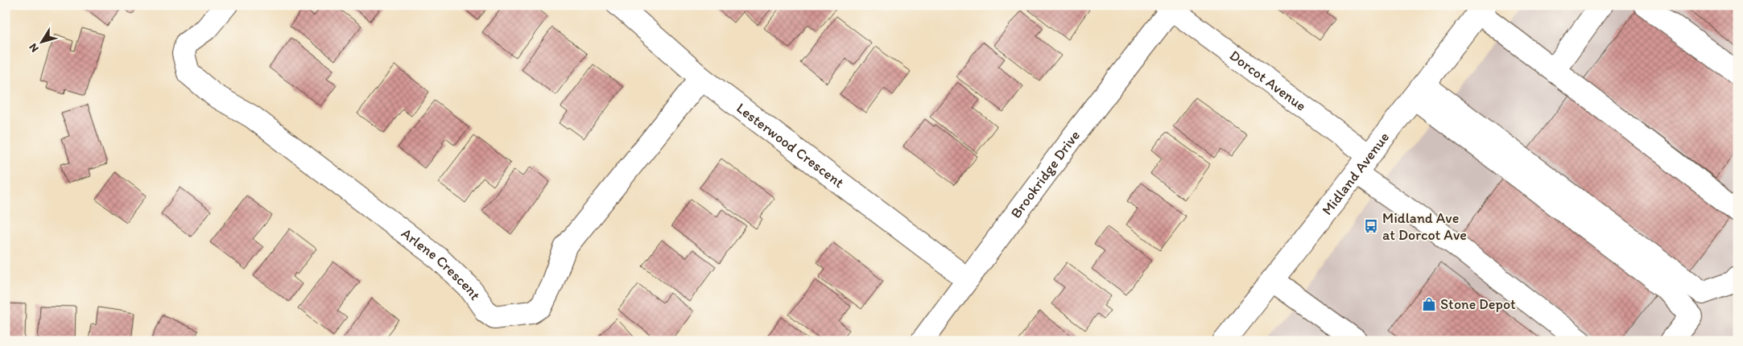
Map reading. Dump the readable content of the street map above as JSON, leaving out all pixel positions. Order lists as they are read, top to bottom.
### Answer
{
  "streets": {
    "street": [
      "Dorcot Avenue",
      "Lesterwood Crescent",
      "Midland Avenue",
      "Brookridge Drive",
      "Arlene Crescent"
    ]
  },
  "crossings": [
    ["Dorcot Avenue", "Midland Avenue"],
    ["Dorcot Avenue", "Brookridge Drive"],
    ["Lesterwood Crescent", "Brookridge Drive"],
    ["Lesterwood Crescent", "Arlene Crescent"]
  ],
  "places": {
    "bus stop": ["Midland Ave at Dorcot Ave"],
    "shop": ["Stone Depot"]
  },
  "north": "bottom left"
}
